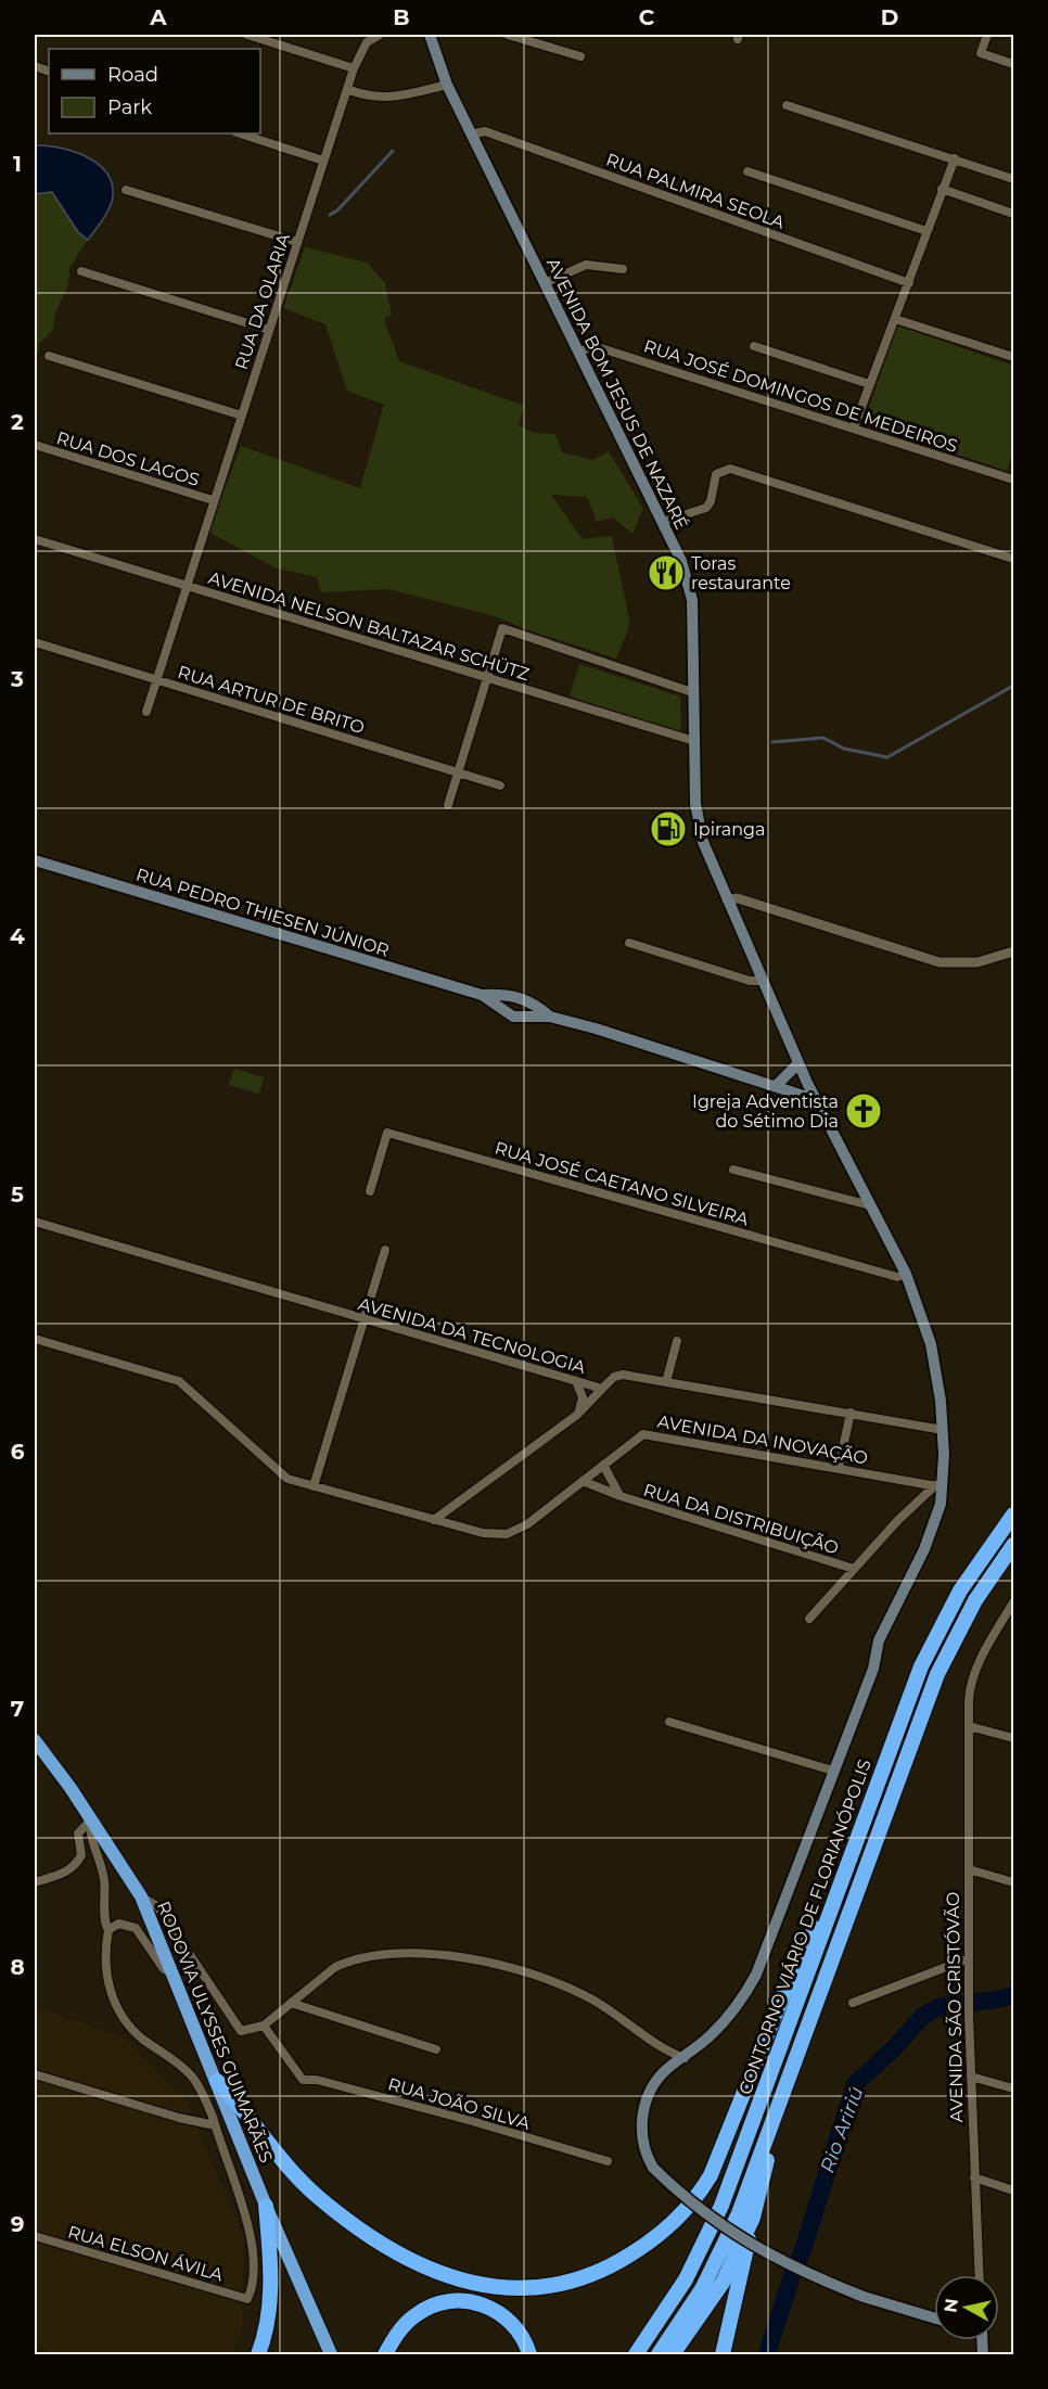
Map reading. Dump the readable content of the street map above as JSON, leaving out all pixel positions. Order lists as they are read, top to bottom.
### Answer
{
  "streets": {
    "highway": ["CONTORNO VIÁRIO DE FLORIANÓPOLIS", "RODOVIA ULYSSES GUIMARÃES"],
    "main road": ["AVENIDA BOM JESUS DE NAZARÉ", "RUA PEDRO THIESEN JÚNIOR"],
    "street": [
      "RUA PALMIRA SEOLA",
      "RUA DA OLARIA",
      "RUA JOSÉ DOMINGOS DE MEDEIROS",
      "RUA DOS LAGOS",
      "AVENIDA NELSON BALTAZAR SCHÜTZ",
      "RUA ARTUR DE BRITO",
      "RUA JOSÉ CAETANO SILVEIRA",
      "AVENIDA DA TECNOLOGIA",
      "AVENIDA DA INOVAÇÃO",
      "RUA DA DISTRIBUIÇÃO",
      "AVENIDA SÃO CRISTÓVÃO",
      "RUA JOÃO SILVA",
      "RUA ELSON ÁVILA"
    ]
  },
  "crossings": [
    ["RUA PALMIRA SEOLA", "AVENIDA BOM JESUS DE NAZARÉ"],
    ["RUA DA OLARIA", "RUA DOS LAGOS"],
    ["RUA DA OLARIA", "AVENIDA NELSON BALTAZAR SCHÜTZ"],
    ["RUA DA OLARIA", "RUA ARTUR DE BRITO"],
    ["AVENIDA BOM JESUS DE NAZARÉ", "RUA JOSÉ DOMINGOS DE MEDEIROS"],
    ["AVENIDA BOM JESUS DE NAZARÉ", "AVENIDA NELSON BALTAZAR SCHÜTZ"],
    ["AVENIDA DA INOVAÇÃO", "RUA DA DISTRIBUIÇÃO"]
  ],
  "water": ["Rio Aririú"],
  "places": {
    "restaurant": ["Toras restaurante"],
    "fuel station": ["Ipiranga"],
    "church": ["Igreja Adventista do Sétimo Dia"]
  },
  "legend": ["Road", "Park"],
  "north": "left",
  "grid": {
    "columns": [
      "A",
      "B",
      "C",
      "D"
    ],
    "rows": [
      "1",
      "2",
      "3",
      "4",
      "5",
      "6",
      "7",
      "8",
      "9"
    ]
  }
}
